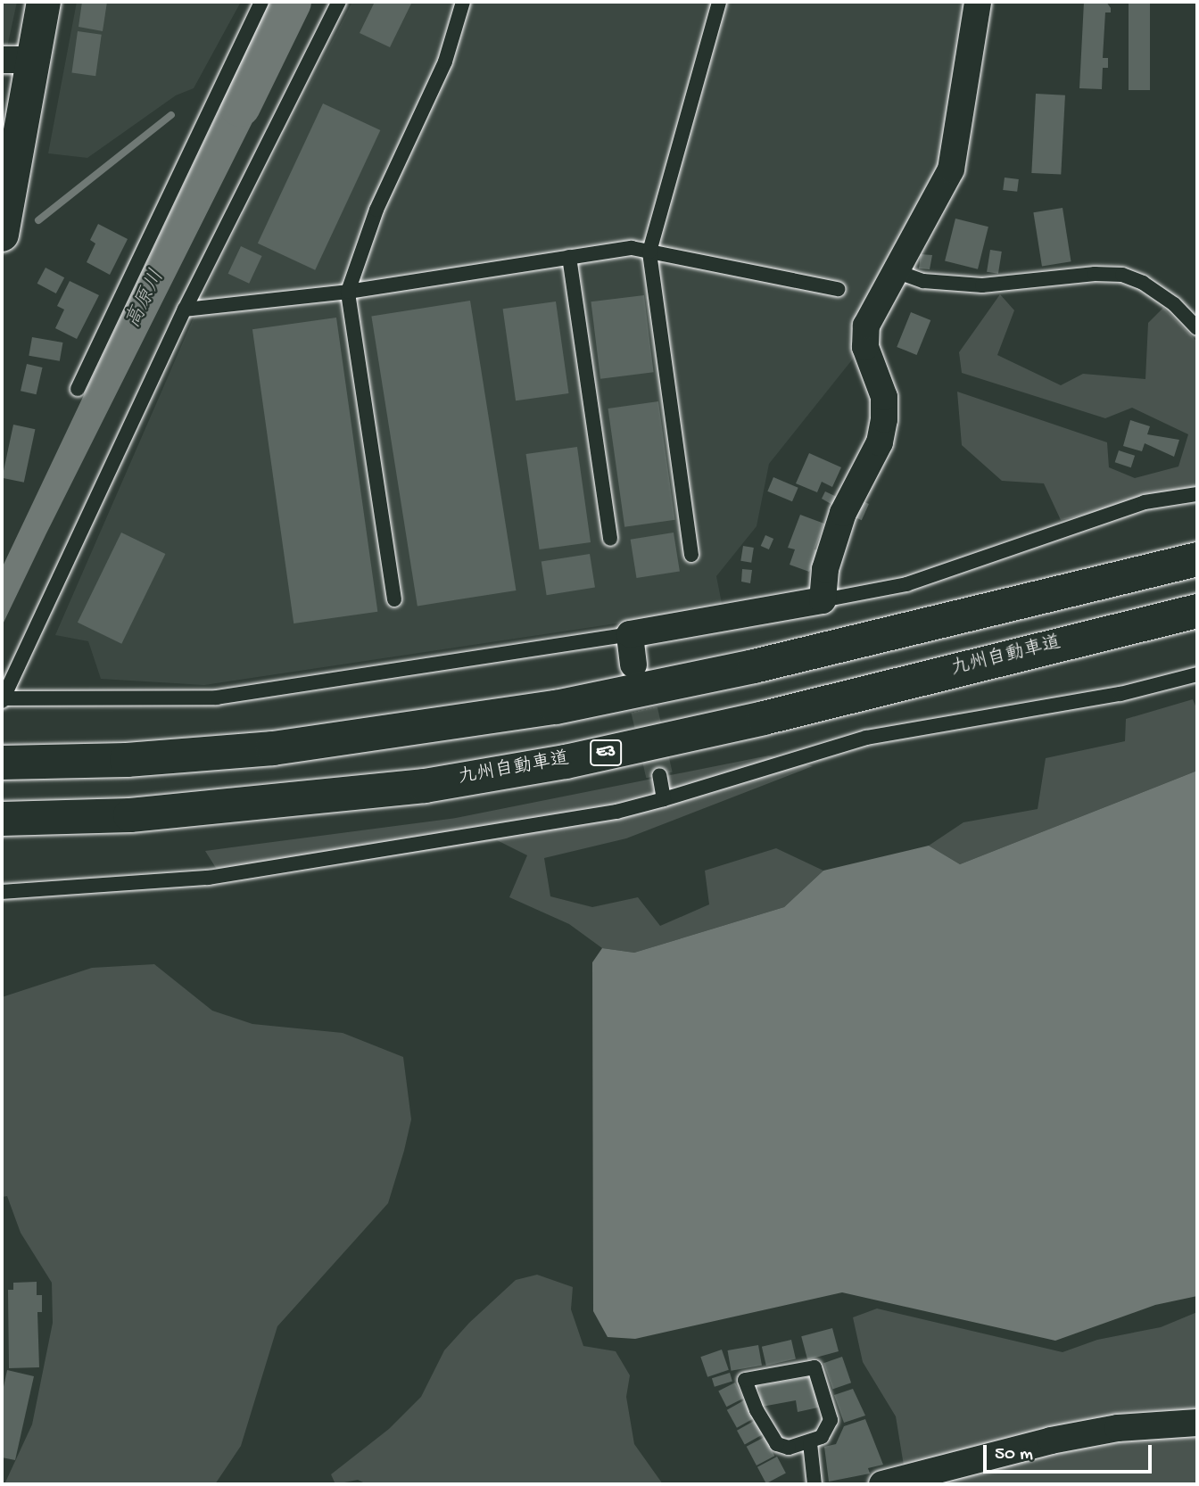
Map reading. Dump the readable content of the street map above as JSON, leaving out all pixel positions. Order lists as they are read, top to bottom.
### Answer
{
  "streets": {
    "main road": ["九州自動車道", "E3"]
  },
  "water": ["高原川"],
  "scale_bar": "50 m"
}
